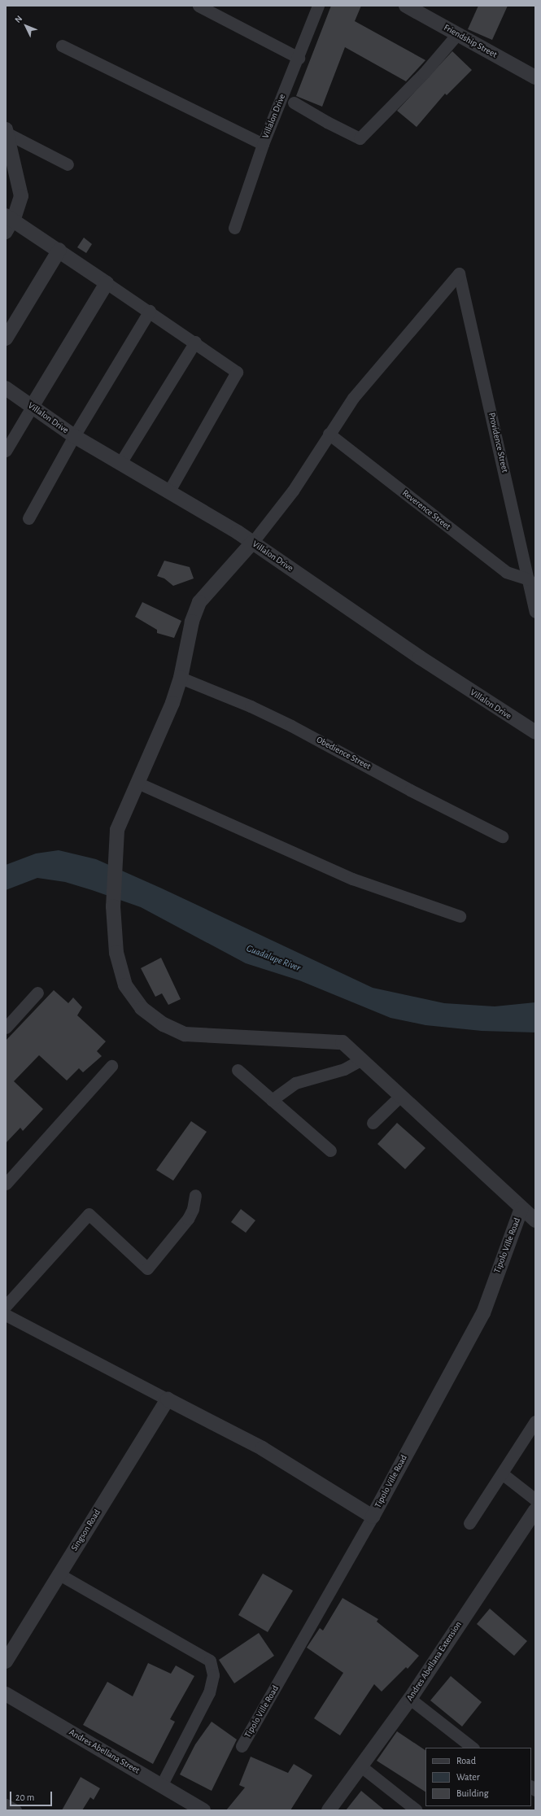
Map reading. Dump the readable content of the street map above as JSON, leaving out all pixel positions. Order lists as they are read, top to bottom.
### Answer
{
  "streets": {
    "street": [
      "Friendship Street",
      "Villalon Drive",
      "Providence Street",
      "Reverence Street",
      "Obedience Street",
      "Tipolo Ville Road",
      "Singson Road",
      "Andres Abellana Extension",
      "Andres Abellana Street"
    ]
  },
  "crossings": [
    ["Providence Street", "Reverence Street"]
  ],
  "water": ["Guadalupe River"],
  "legend": ["Road", "Water", "Building"],
  "scale_bar": "20 m",
  "north": "top left"
}
